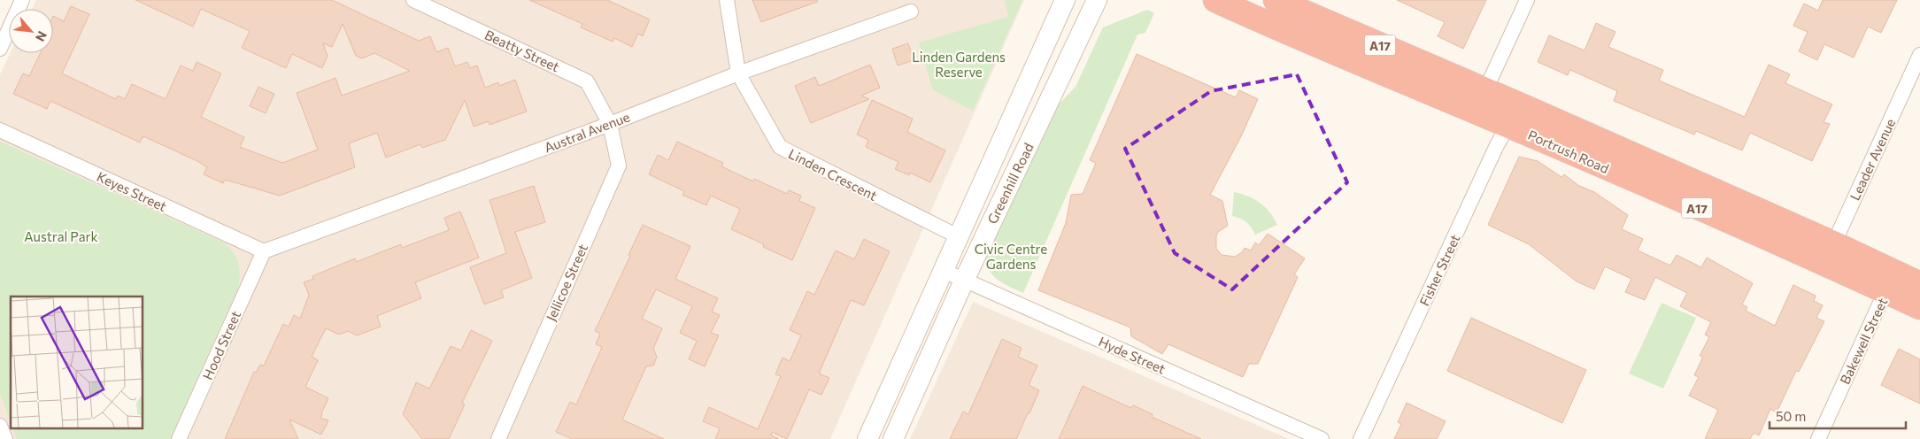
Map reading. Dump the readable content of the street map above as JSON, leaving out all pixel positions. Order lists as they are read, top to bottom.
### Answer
{
  "streets": {
    "highway": ["A17", "Portrush Road"],
    "main road": ["Greenhill Road"],
    "street": [
      "Beatty Street",
      "Austral Avenue",
      "Leader Avenue",
      "Linden Crescent",
      "Keyes Street",
      "Fisher Street",
      "Jellicoe Street",
      "Bakewell Street",
      "Hood Street",
      "Hyde Street"
    ]
  },
  "crossings": [
    ["Beatty Street", "Austral Avenue"],
    ["Beatty Street", "Jellicoe Street"],
    ["Austral Avenue", "Linden Crescent"],
    ["Austral Avenue", "Keyes Street"],
    ["Austral Avenue", "Jellicoe Street"],
    ["Austral Avenue", "Hood Street"],
    ["Portrush Road", "Leader Avenue"],
    ["Portrush Road", "Fisher Street"],
    ["Portrush Road", "Bakewell Street"],
    ["Linden Crescent", "Greenhill Road"],
    ["Greenhill Road", "Hyde Street"],
    ["Keyes Street", "Hood Street"]
  ],
  "parks": ["Linden Gardens Reserve", "Austral Park", "Civic Centre Gardens"],
  "scale_bar": "50 m",
  "north": "bottom right"
}
